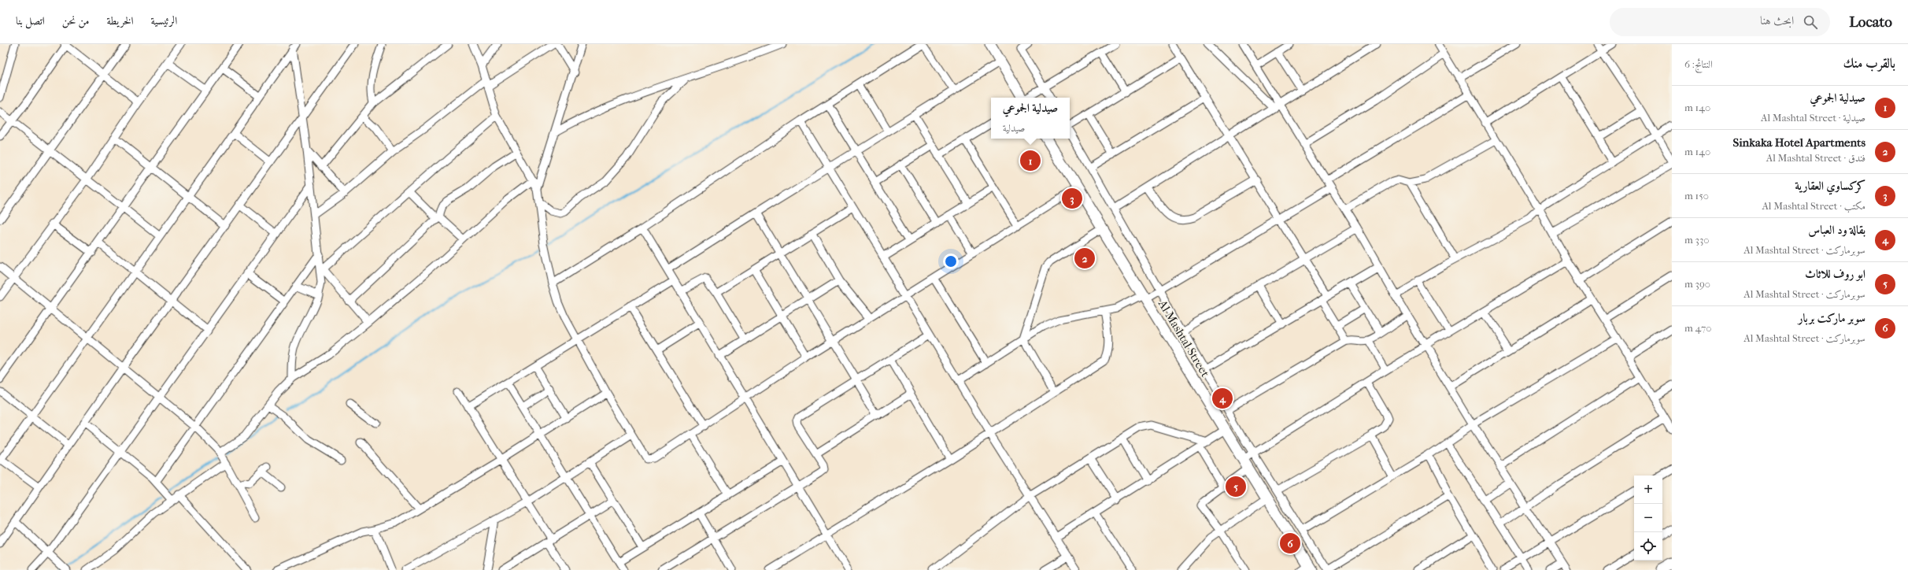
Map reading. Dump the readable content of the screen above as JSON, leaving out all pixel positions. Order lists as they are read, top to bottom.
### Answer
{
  "streets": {
    "street": ["Al Mashtal Street"]
  },
  "page": {
    "header": "Locato",
    "search": "ابحث هنا",
    "nav": [
      "الرئيسية",
      "الخريطة",
      "من نحن",
      "اتصل بنا"
    ],
    "heading": ["بالقرب منك", "النتائج: 6"],
    "list": [
      {
        "mark": "1",
        "name": "صيدلية الجموعي",
        "note": "صيدلية · Al Mashtal Street",
        "value": "140 m"
      },
      {
        "mark": "2",
        "name": "Sinkaka Hotel Apartments",
        "note": "فندق · Al Mashtal Street",
        "value": "140 m"
      },
      {
        "mark": "3",
        "name": "كركساوي العقارية",
        "note": "مكتب · Al Mashtal Street",
        "value": "150 m"
      },
      {
        "mark": "4",
        "name": "بقالة ود العباس",
        "note": "سوبرماركت · Al Mashtal Street",
        "value": "330 m"
      },
      {
        "mark": "5",
        "name": "ابو روف للاثاث",
        "note": "سوبرماركت · Al Mashtal Street",
        "value": "390 m"
      },
      {
        "mark": "6",
        "name": "سوبر ماركت بربار",
        "note": "سوبرماركت · Al Mashtal Street",
        "value": "470 m"
      }
    ],
    "popup": ["صيدلية الجموعي", "صيدلية"],
    "pins": [
      "1",
      "3",
      "2",
      "4",
      "5",
      "6"
    ],
    "map_buttons": ["+", "−"]
  }
}
